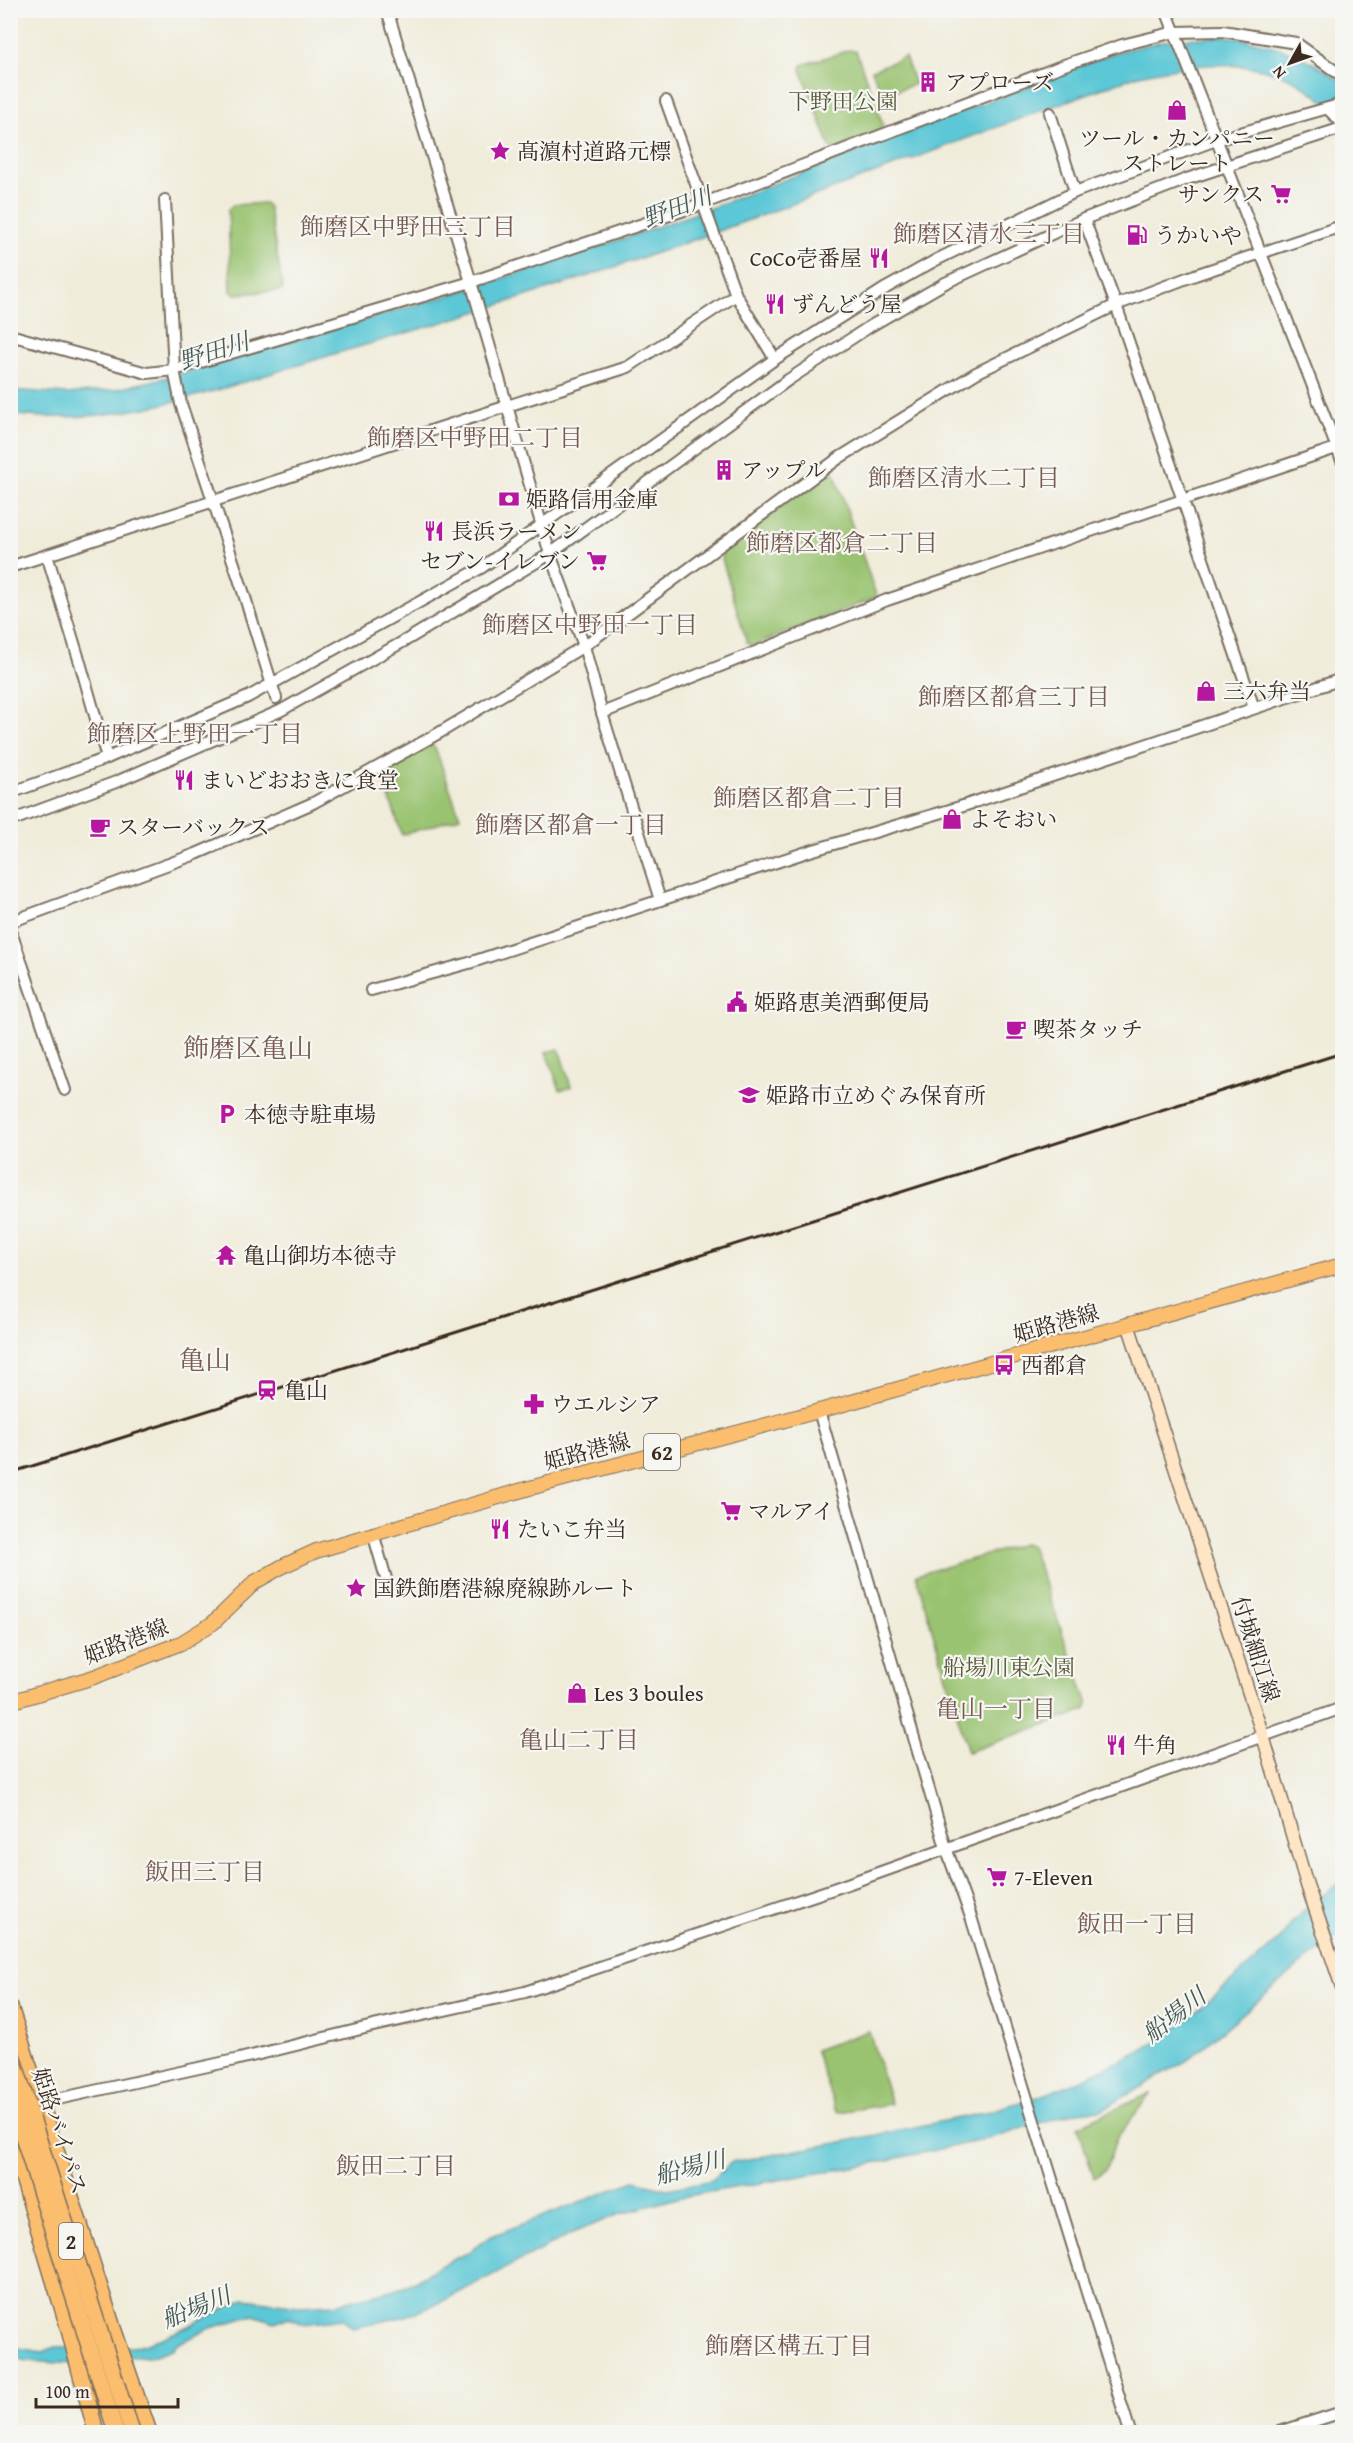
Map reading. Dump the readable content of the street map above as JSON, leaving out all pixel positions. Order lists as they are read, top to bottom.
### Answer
{
  "streets": {
    "highway": ["姫路バイパス", "2"],
    "main road": ["姫路港線", "62", "付城細江線"]
  },
  "crossings": [
    ["姫路港線", "付城細江線"]
  ],
  "districts": [
    "飾磨区中野田三丁目",
    "飾磨区清水三丁目",
    "飾磨区中野田二丁目",
    "飾磨区清水二丁目",
    "飾磨区都倉二丁目",
    "飾磨区中野田一丁目",
    "飾磨区都倉三丁目",
    "飾磨区上野田一丁目",
    "飾磨区都倉二丁目",
    "飾磨区都倉一丁目",
    "飾磨区亀山",
    "亀山",
    "亀山一丁目",
    "亀山二丁目",
    "飯田三丁目",
    "飯田一丁目",
    "飯田二丁目",
    "飾磨区構五丁目"
  ],
  "water": ["野田川", "船場川"],
  "parks": ["下野田公園", "船場川東公園"],
  "places": {
    "building": ["アプローズ", "アップル"],
    "shop": [
      "ツール・カンパニー ストレート",
      "三六弁当",
      "よそおい",
      "Les 3 boules"
    ],
    "place": ["髙濵村道路元標", "国鉄飾磨港線廃線跡ルート"],
    "supermarket": [
      "サンクス",
      "セブン-イレブン",
      "マルアイ",
      "7-Eleven"
    ],
    "fuel station": ["うかいや"],
    "restaurant": [
      "CoCo壱番屋",
      "ずんどう屋",
      "長浜ラーメン",
      "まいどおおきに食堂",
      "たいこ弁当",
      "牛角"
    ],
    "bank": ["姫路信用金庫"],
    "cafe": ["スターバックス", "喫茶タッチ"],
    "public building": ["姫路恵美酒郵便局"],
    "school or university": ["姫路市立めぐみ保育所"],
    "parking": ["本徳寺駐車場"],
    "temple": ["亀山御坊本徳寺"],
    "bus stop": ["西都倉"],
    "station": ["亀山"],
    "pharmacy": ["ウエルシア"]
  },
  "scale_bar": "100 m",
  "north": "bottom left"
}
